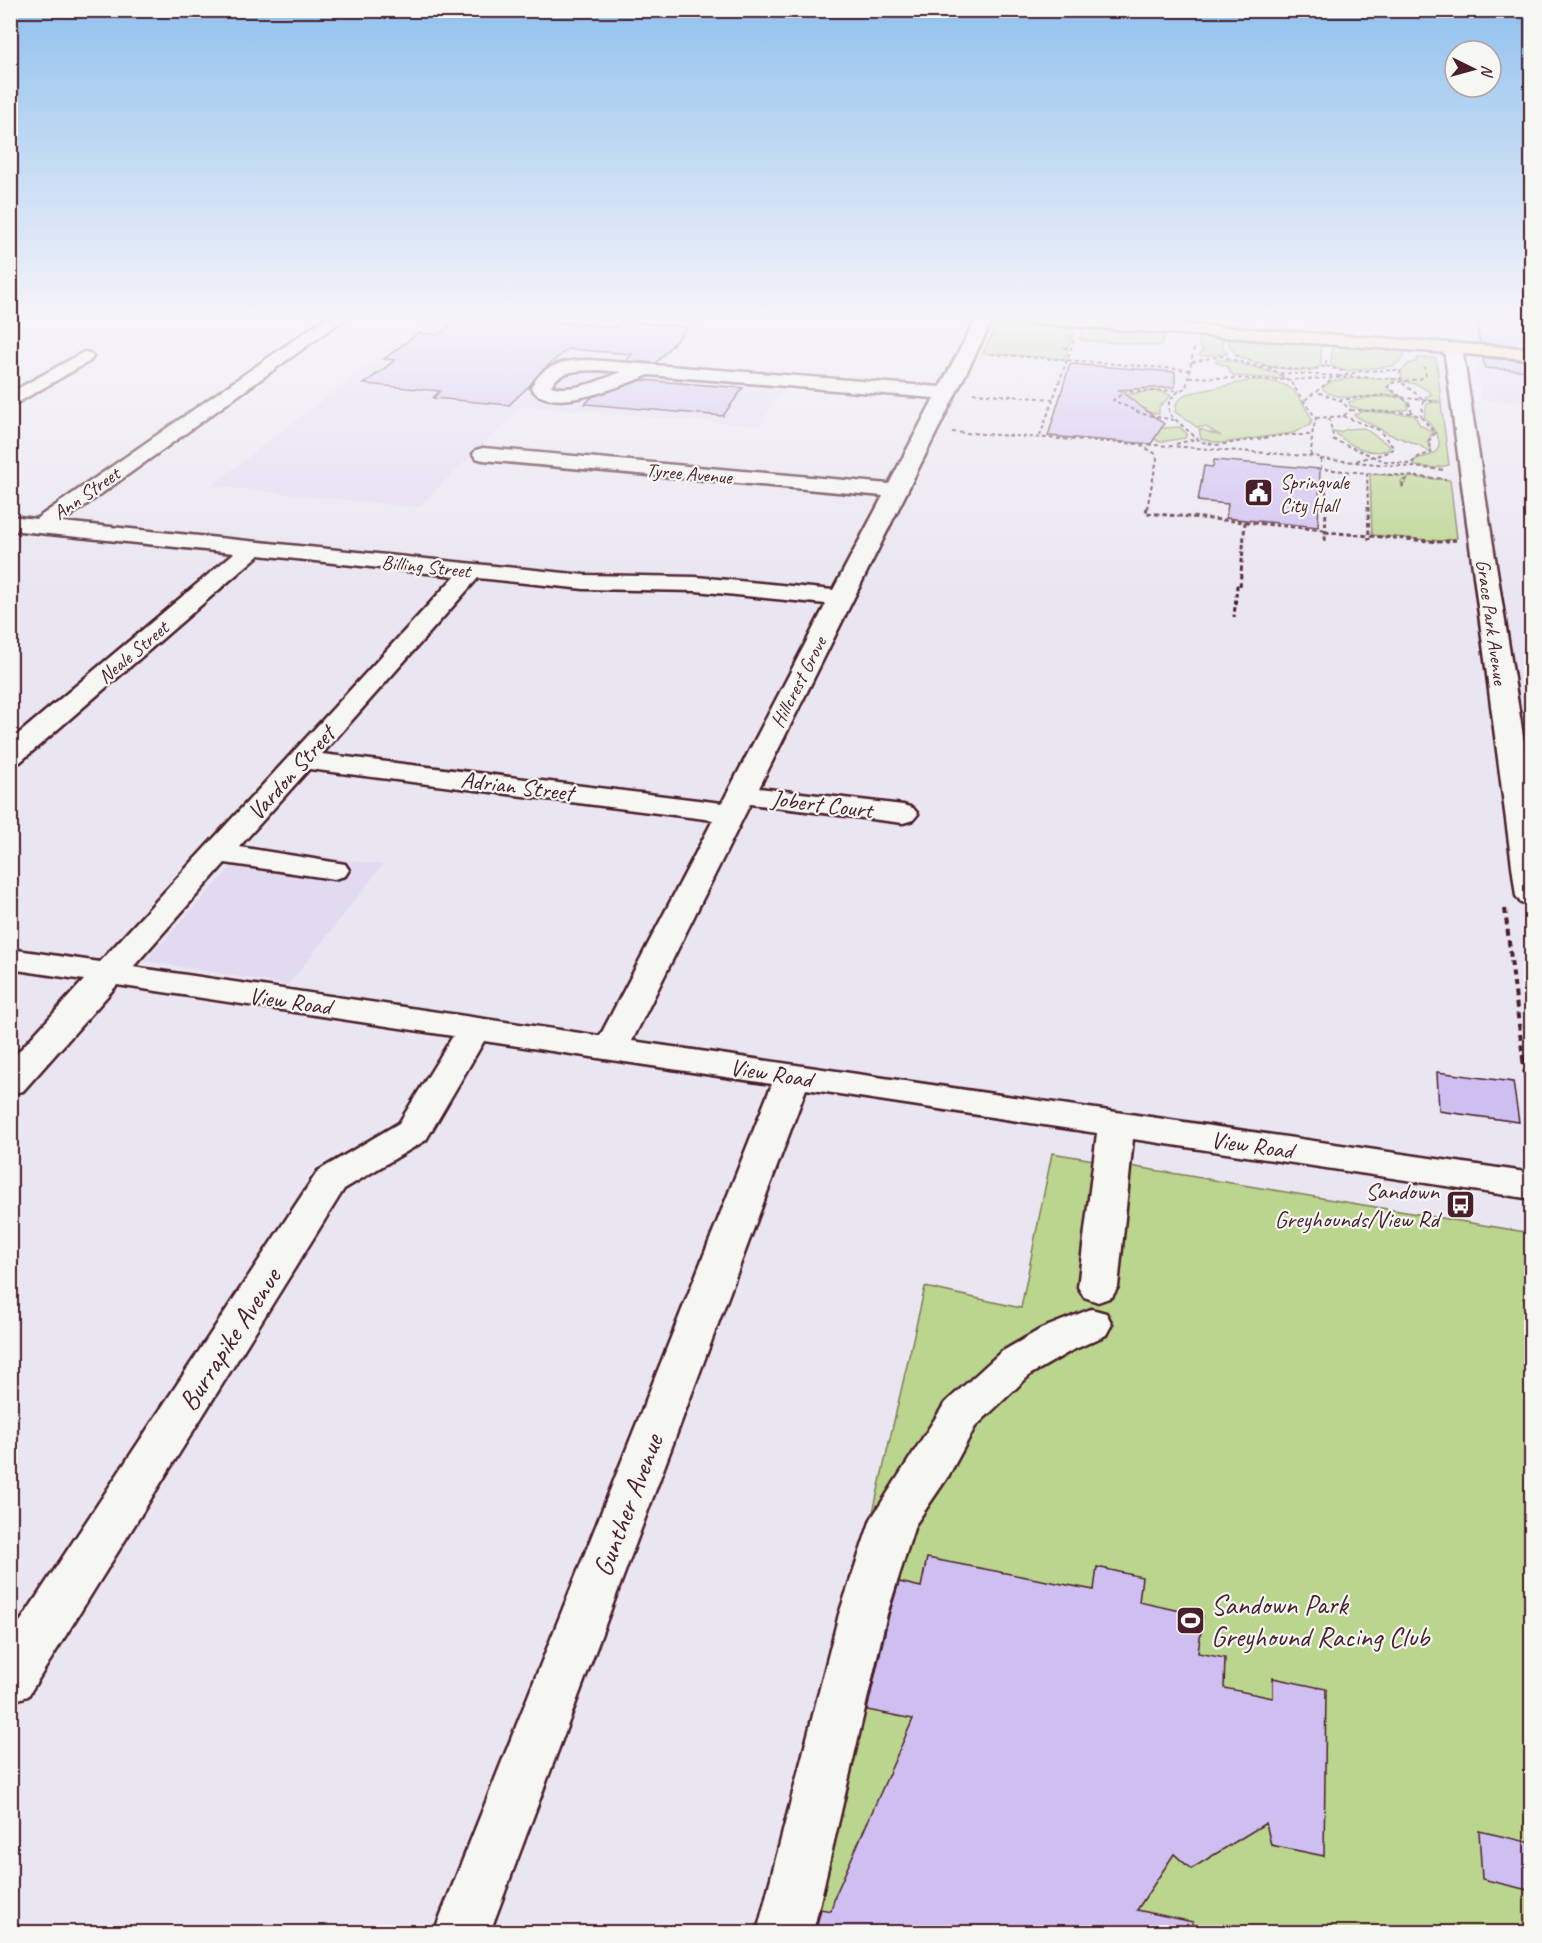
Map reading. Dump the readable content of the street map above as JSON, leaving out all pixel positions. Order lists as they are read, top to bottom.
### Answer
{
  "streets": {
    "street": [
      "Tyree Avenue",
      "Ann Street",
      "Billing Street",
      "Grace Park Avenue",
      "Neale Street",
      "Hillcrest Grove",
      "Vardon Street",
      "Adrian Street",
      "Jobert Court",
      "View Road",
      "Burrapike Avenue",
      "Gunther Avenue"
    ]
  },
  "crossings": [
    ["Tyree Avenue", "Hillcrest Grove"],
    ["Ann Street", "Billing Street"],
    ["Billing Street", "Neale Street"],
    ["Billing Street", "Hillcrest Grove"],
    ["Billing Street", "Vardon Street"],
    ["Hillcrest Grove", "Adrian Street"],
    ["Hillcrest Grove", "Jobert Court"],
    ["Hillcrest Grove", "View Road"],
    ["Vardon Street", "Adrian Street"],
    ["Vardon Street", "View Road"],
    ["Adrian Street", "Jobert Court"],
    ["View Road", "Burrapike Avenue"],
    ["View Road", "Gunther Avenue"]
  ],
  "places": {
    "public building": ["Springvale City Hall"],
    "bus stop": ["Sandown Greyhounds/View Rd"],
    "sports": ["Sandown Park Greyhound Racing Club"]
  },
  "north": "right"
}
